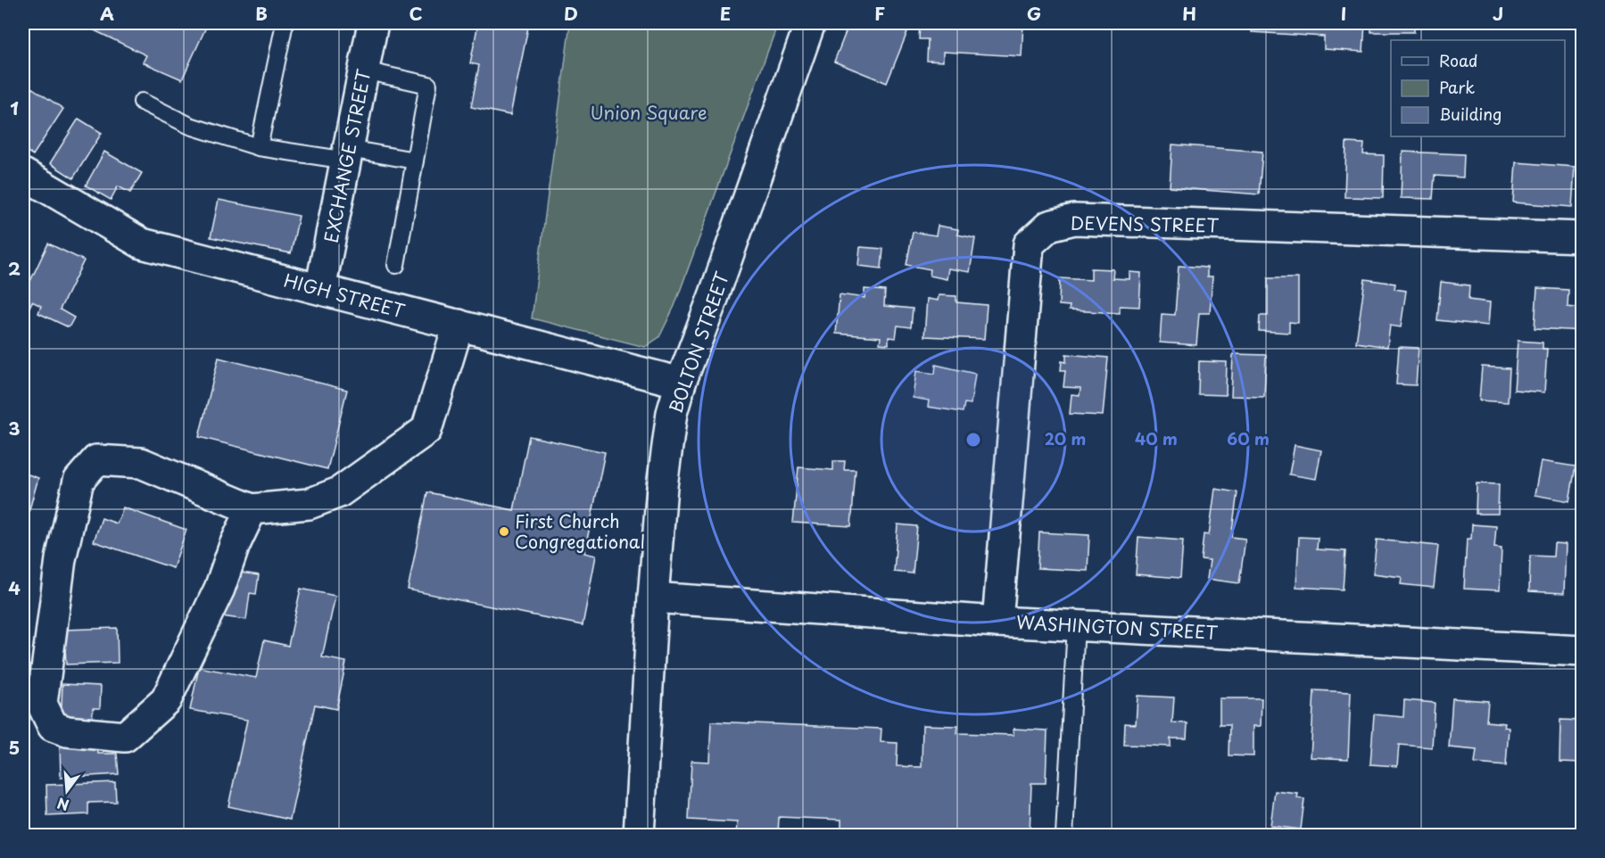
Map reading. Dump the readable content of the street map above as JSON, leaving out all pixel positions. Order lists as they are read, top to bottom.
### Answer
{
  "streets": {
    "street": [
      "EXCHANGE STREET",
      "DEVENS STREET",
      "HIGH STREET",
      "BOLTON STREET",
      "WASHINGTON STREET"
    ]
  },
  "crossings": [
    ["EXCHANGE STREET", "HIGH STREET"],
    ["DEVENS STREET", "WASHINGTON STREET"],
    ["HIGH STREET", "BOLTON STREET"],
    ["BOLTON STREET", "WASHINGTON STREET"]
  ],
  "parks": ["Union Square"],
  "places": ["First Church Congregational"],
  "legend": ["Road", "Park", "Building"],
  "north": "bottom",
  "grid": {
    "columns": [
      "A",
      "B",
      "C",
      "D",
      "E",
      "F",
      "G",
      "H",
      "I",
      "J"
    ],
    "rows": [
      "1",
      "2",
      "3",
      "4",
      "5"
    ]
  },
  "rings": ["20 m", "40 m", "60 m"]
}
